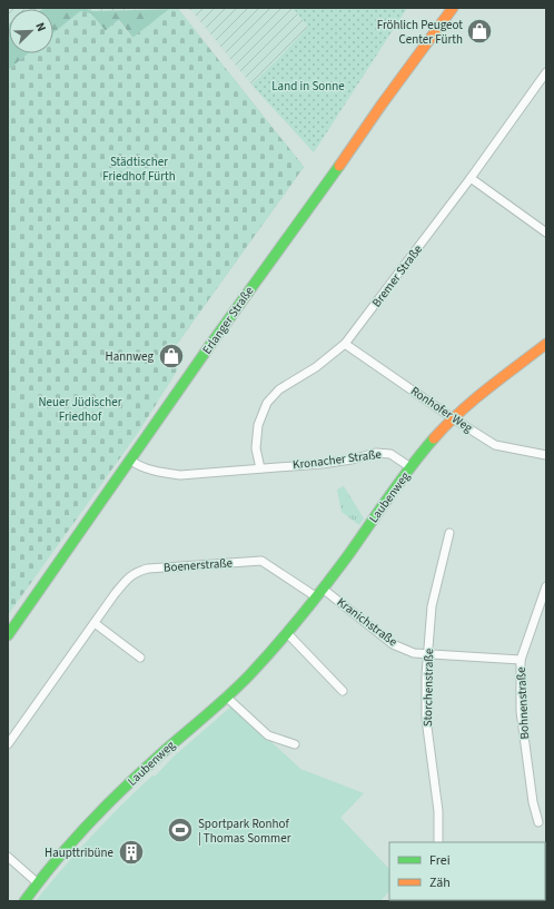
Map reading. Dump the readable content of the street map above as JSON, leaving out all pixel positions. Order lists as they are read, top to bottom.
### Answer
{
  "streets": {
    "street": [
      "Bremer Straße",
      "Erlanger Straße",
      "Ronhofer Weg",
      "Kronacher Straße",
      "Laubenweg",
      "Boenerstraße",
      "Kranichstraße",
      "Storchenstraße",
      "Bohnenstraße"
    ]
  },
  "crossings": [
    ["Bremer Straße", "Ronhofer Weg"],
    ["Bremer Straße", "Kronacher Straße"],
    ["Erlanger Straße", "Kronacher Straße"],
    ["Kronacher Straße", "Laubenweg"],
    ["Laubenweg", "Boenerstraße"],
    ["Laubenweg", "Kranichstraße"],
    ["Kranichstraße", "Storchenstraße"],
    ["Kranichstraße", "Bohnenstraße"]
  ],
  "parks": ["Land in Sonne", "Städtischer Friedhof Fürth", "Neuer Jüdischer Friedhof"],
  "places": {
    "shop": ["Fröhlich Peugeot Center Fürth", "Hannweg"],
    "sports": ["Sportpark Ronhof | Thomas Sommer"],
    "building": ["Haupttribüne"]
  },
  "legend": ["Frei", "Zäh"],
  "north": "top right"
}
